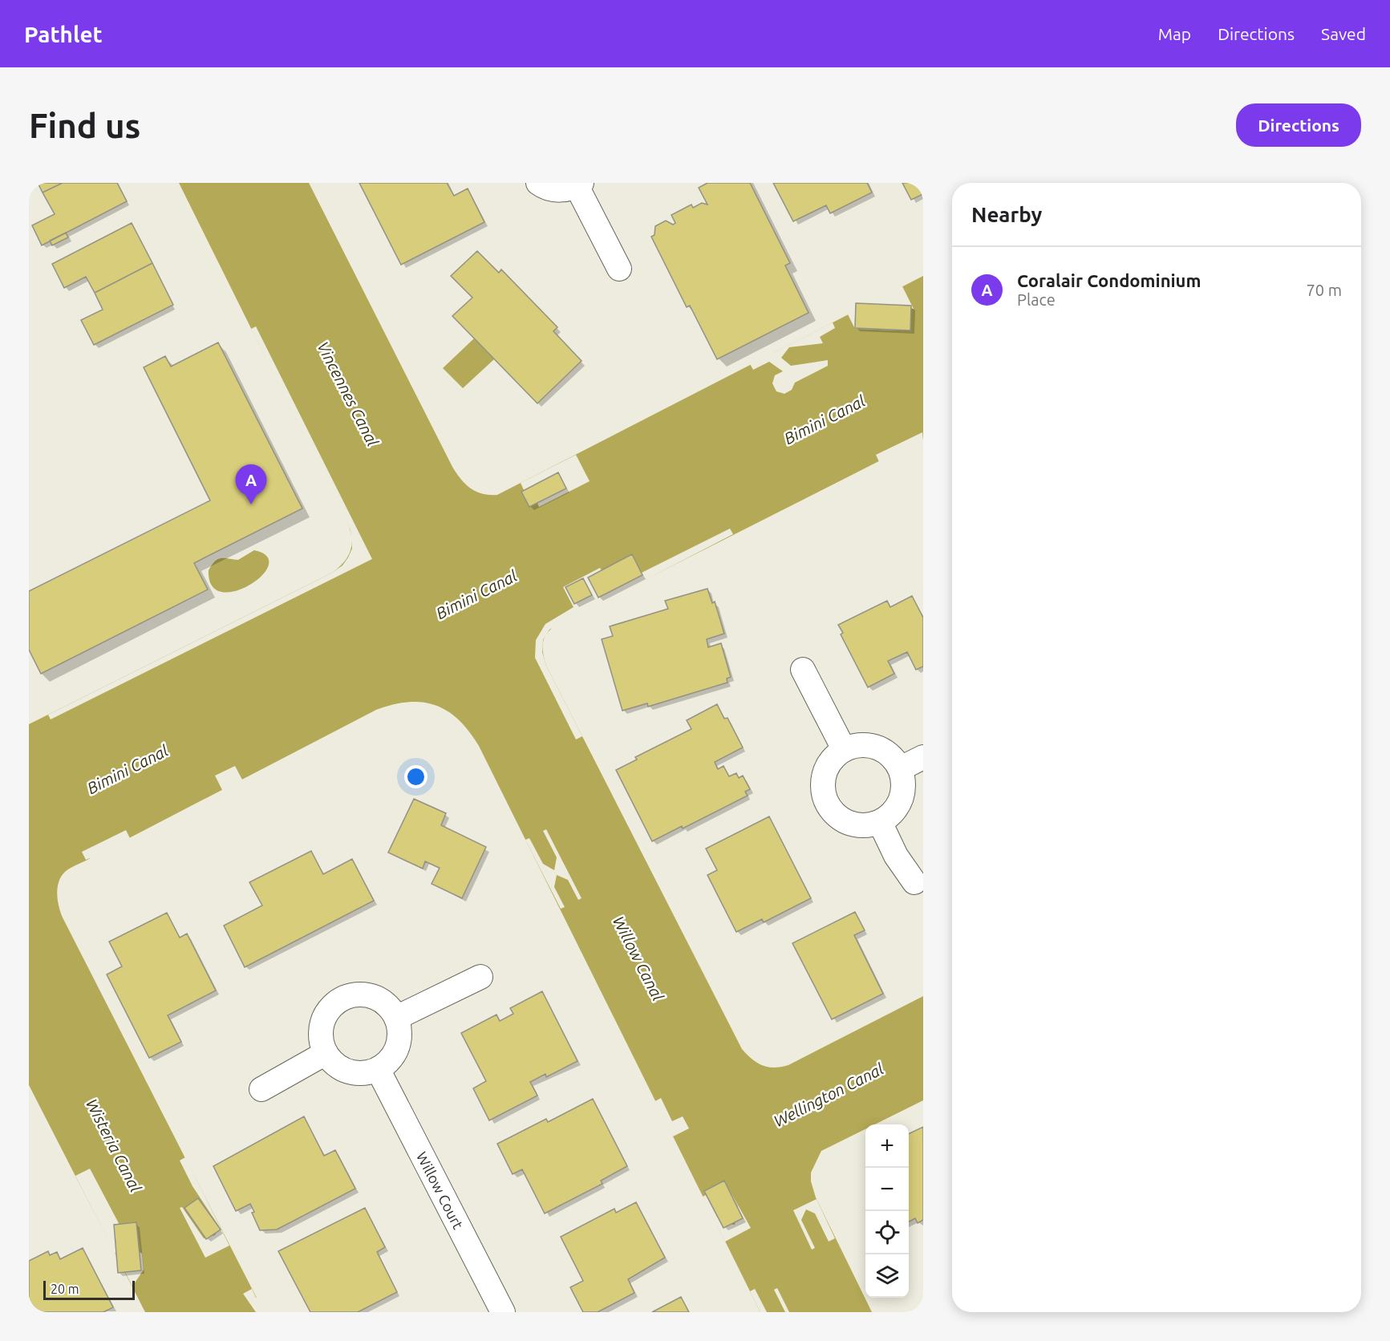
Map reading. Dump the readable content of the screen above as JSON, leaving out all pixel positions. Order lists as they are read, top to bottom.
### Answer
{
  "streets": {
    "street": ["Willow Court"]
  },
  "water": [
    "Vincennes Canal",
    "Bimini Canal",
    "Willow Canal",
    "Wellington Canal",
    "Wisteria Canal"
  ],
  "scale_bar": "20 m",
  "page": {
    "header": "Pathlet",
    "nav": ["Map", "Directions", "Saved"],
    "buttons": "Directions",
    "title": "Find us",
    "heading": "Nearby",
    "list": [
      {
        "mark": "A",
        "name": "Coralair Condominium",
        "note": "Place",
        "value": "70 m"
      }
    ],
    "pins": "A",
    "map_buttons": ["+", "−"],
    "scale": "20 m"
  }
}
